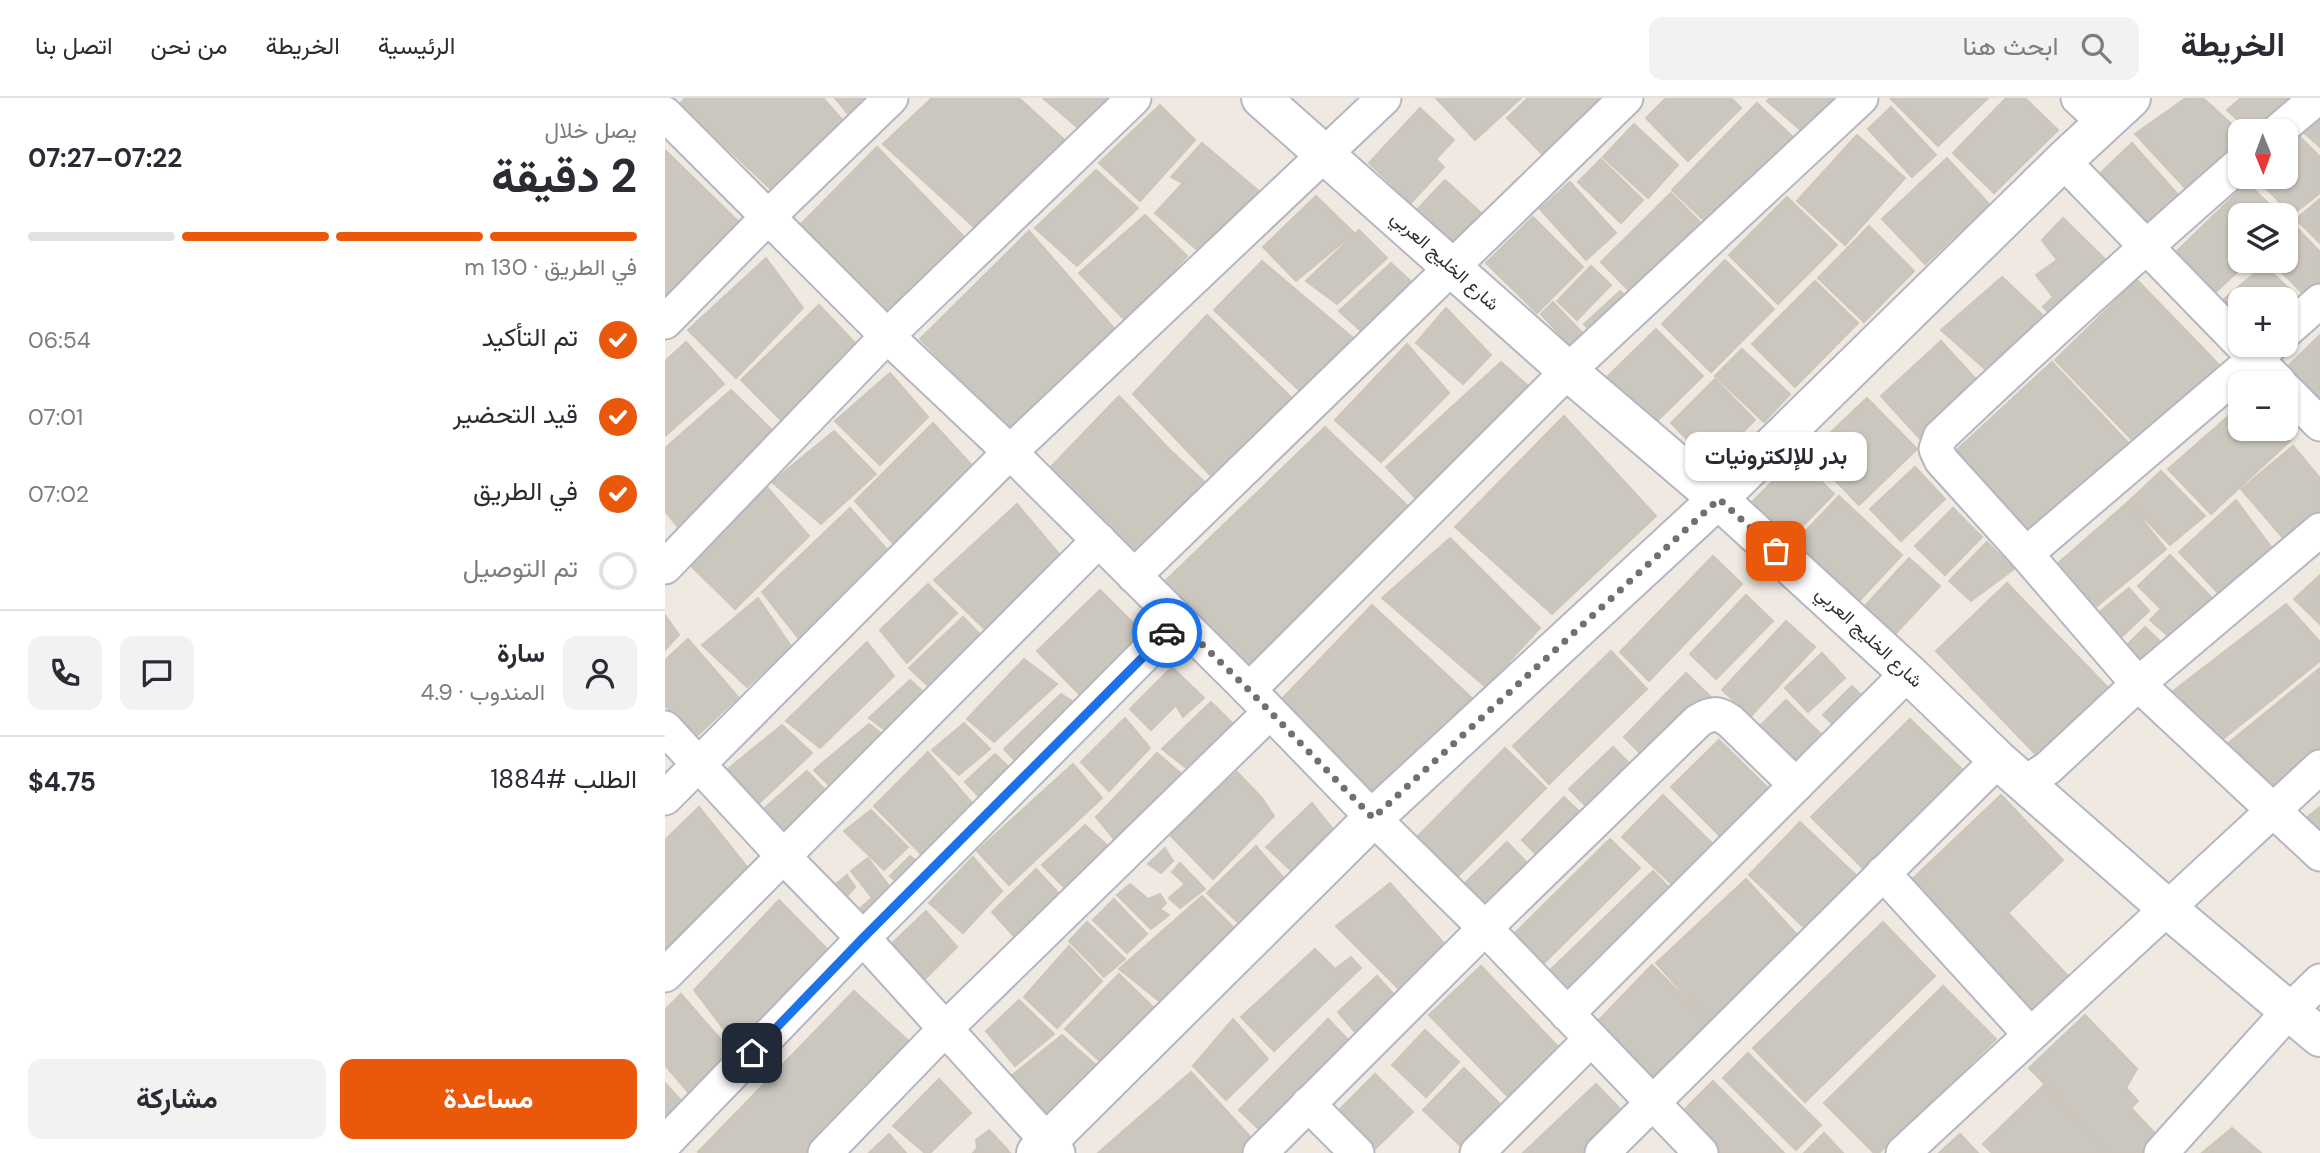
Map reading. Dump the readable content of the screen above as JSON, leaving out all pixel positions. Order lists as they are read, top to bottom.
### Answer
{
  "streets": {
    "street": ["شارع الخليج العربي"]
  },
  "places": ["بدر للإلكترونيات"],
  "north": "bottom",
  "page": {
    "header": "الخريطة",
    "search": "ابحث هنا",
    "nav": [
      "الرئيسية",
      "الخريطة",
      "من نحن",
      "اتصل بنا"
    ],
    "heading": ["2 دقيقة", "يصل خلال", "07:22–07:27"],
    "panel": [
      "سارة",
      "المندوب · 4.9",
      "الطلب #1884",
      "$4.75"
    ],
    "map_buttons": ["+", "−"],
    "bar": "في الطريق · 130 m",
    "list": [
      ["تم التأكيد", "06:54"],
      ["قيد التحضير", "07:01"],
      ["في الطريق", "07:02"],
      "تم التوصيل"
    ],
    "bubble": "بدر للإلكترونيات",
    "buttons": ["مساعدة", "مشاركة"]
  }
}
